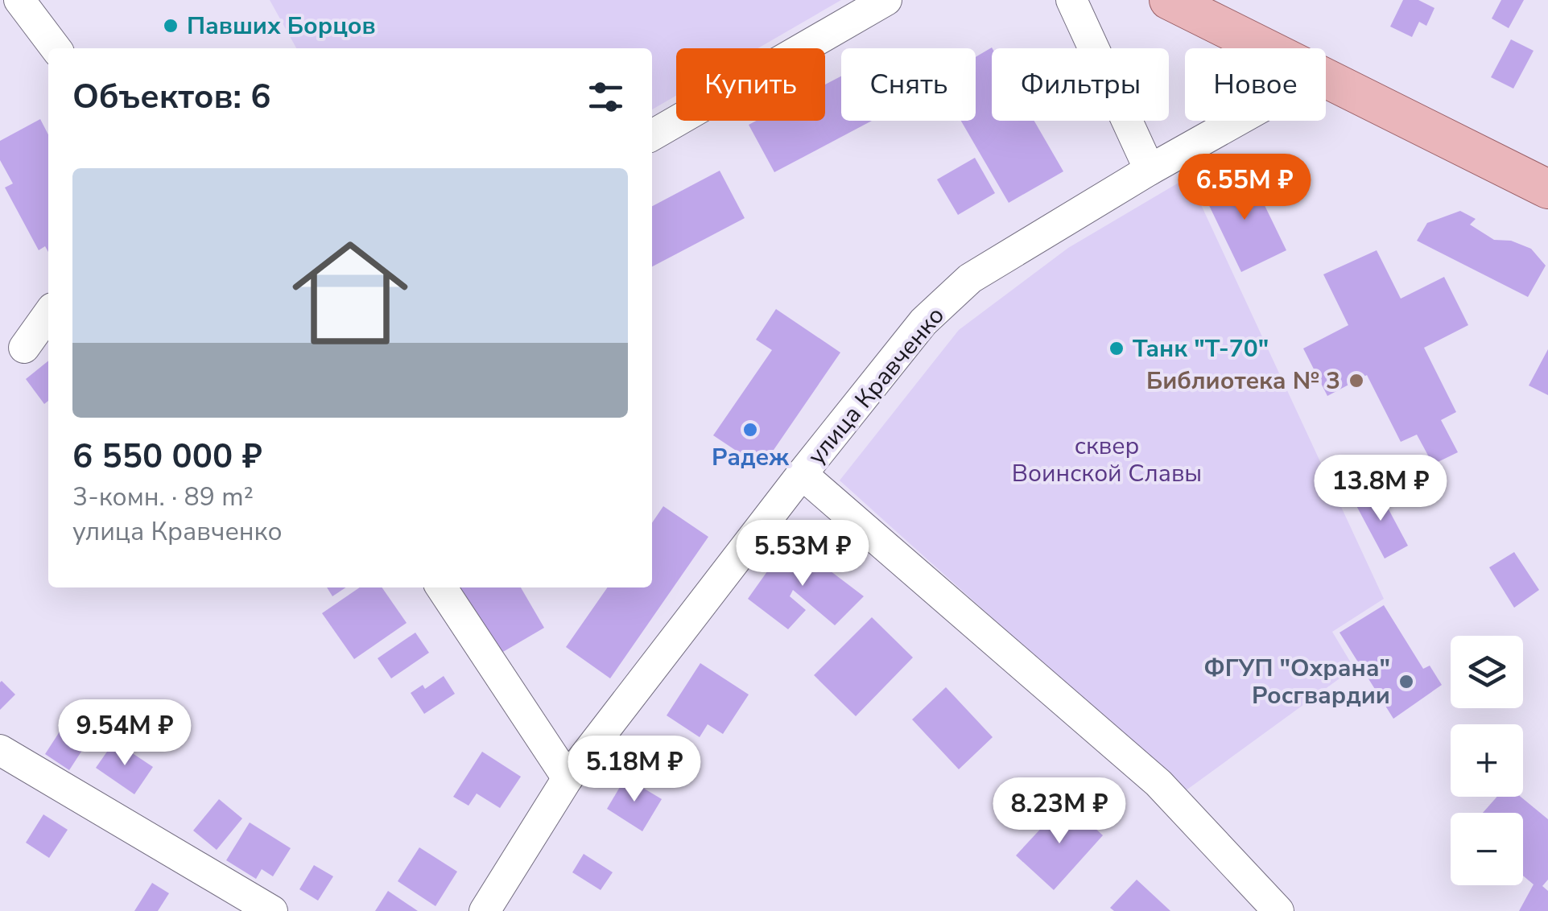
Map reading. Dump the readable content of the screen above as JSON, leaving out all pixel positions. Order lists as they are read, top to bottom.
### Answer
{
  "streets": {
    "street": ["улица Кравченко"]
  },
  "parks": ["сквер Воинской Славы"],
  "places": [
    "Павших Борцов",
    "Танк \"Т-70\"",
    "Библиотека № 3",
    "Радеж",
    "ФГУП \"Охрана\" Росгвардии"
  ],
  "page": {
    "chip": [
      "Купить",
      "Снять",
      "Фильтры",
      "Новое"
    ],
    "heading": "Объектов: 6",
    "list": [
      {
        "name": "6 550 000 ₽",
        "note": "3-комн. · 89 m² · улица Кравченко"
      }
    ],
    "price": [
      "6.55M ₽",
      "13.8M ₽",
      "5.53M ₽",
      "9.54M ₽",
      "5.18M ₽",
      "8.23M ₽"
    ],
    "map_buttons": ["+", "−"]
  }
}
